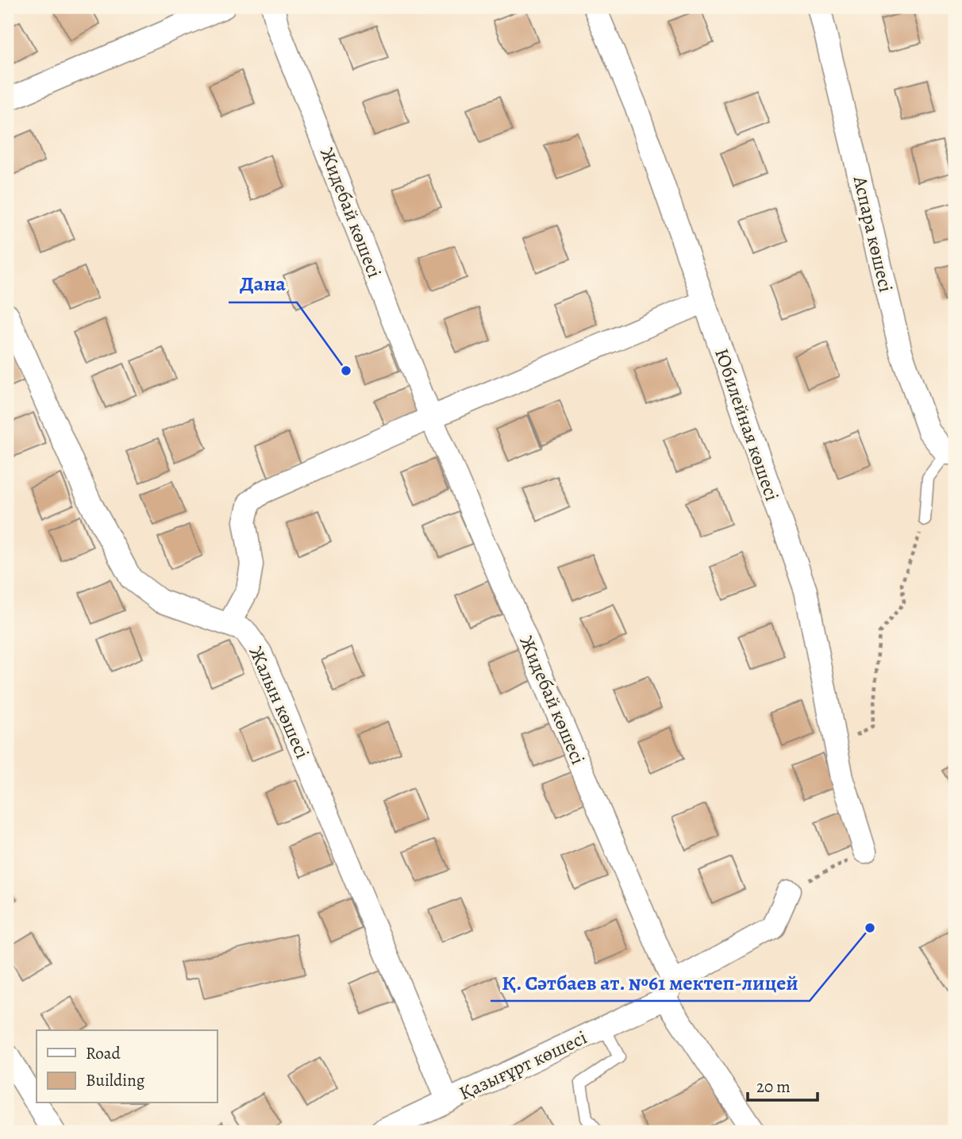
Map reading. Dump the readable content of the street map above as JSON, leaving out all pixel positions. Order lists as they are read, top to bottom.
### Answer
{
  "streets": {
    "street": [
      "Жидебай көшесі",
      "Аспара көшесі",
      "Юбилейная көшесі",
      "Жалын көшесі",
      "Қазығұрт көшесі"
    ]
  },
  "crossings": [
    ["Жидебай көшесі", "Қазығұрт көшесі"],
    ["Жалын көшесі", "Қазығұрт көшесі"]
  ],
  "places": ["Дана", "Қ. Сәтбаев ат. №61 мектеп-лицей"],
  "legend": ["Road", "Building"],
  "scale_bar": "20 m"
}
